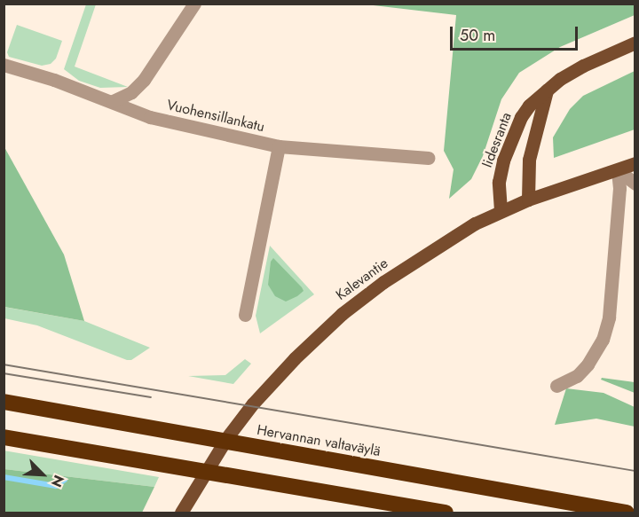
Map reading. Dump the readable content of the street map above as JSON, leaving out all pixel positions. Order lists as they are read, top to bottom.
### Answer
{
  "streets": {
    "highway": ["Hervannan valtaväylä"],
    "main road": ["Iidesranta", "Kalevantie"],
    "street": ["Vuohensillankatu"]
  },
  "crossings": [
    ["Iidesranta", "Kalevantie"]
  ],
  "scale_bar": "50 m",
  "north": "bottom right"
}
